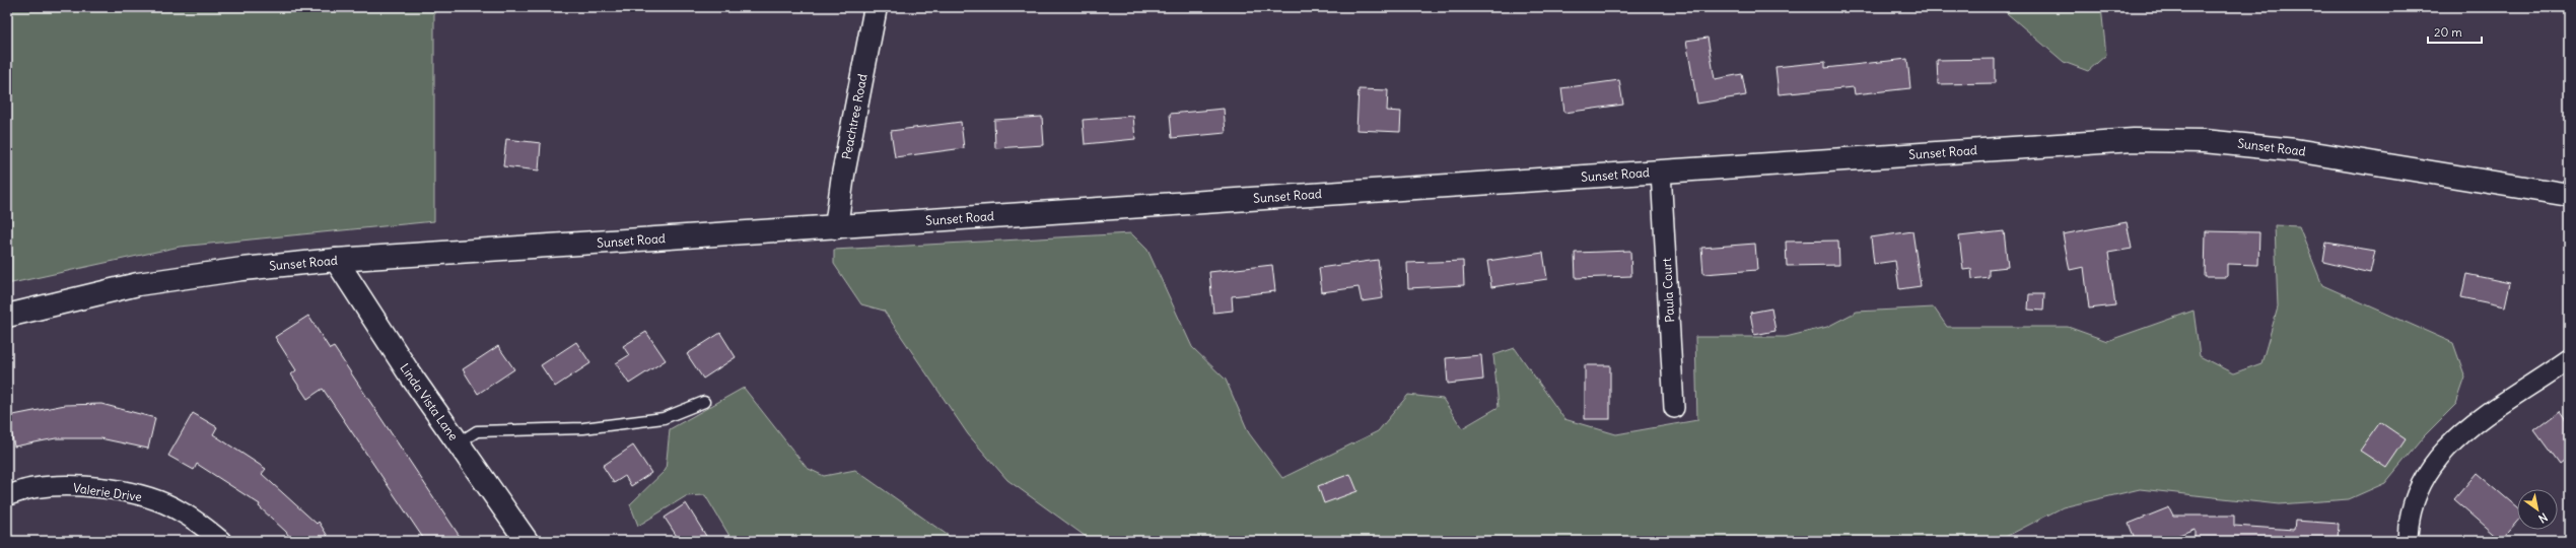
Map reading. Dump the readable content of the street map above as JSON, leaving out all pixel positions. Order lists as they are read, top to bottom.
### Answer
{
  "streets": {
    "main road": ["Peachtree Road", "Sunset Road", "Linda Vista Lane"],
    "street": ["Paula Court", "Valerie Drive"]
  },
  "crossings": [
    ["Peachtree Road", "Sunset Road"],
    ["Sunset Road", "Paula Court"],
    ["Sunset Road", "Linda Vista Lane"]
  ],
  "scale_bar": "20 m",
  "north": "bottom right"
}
